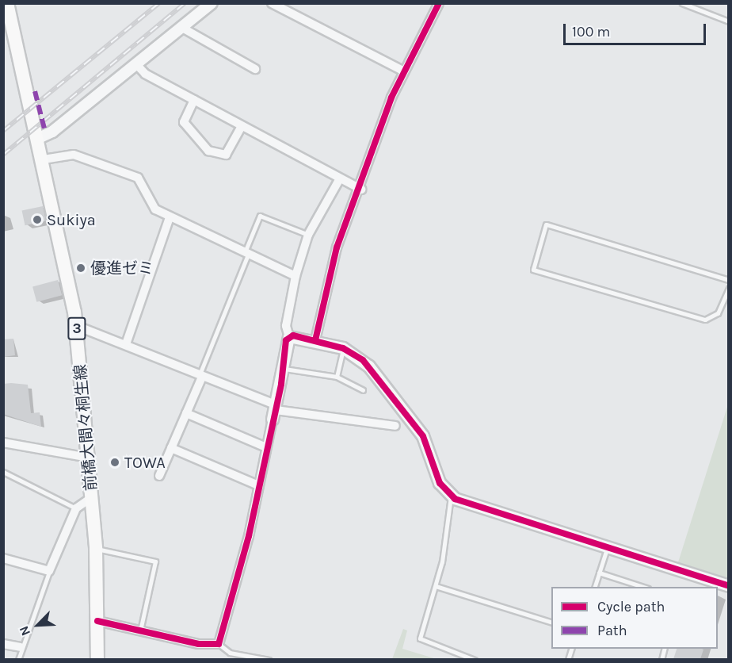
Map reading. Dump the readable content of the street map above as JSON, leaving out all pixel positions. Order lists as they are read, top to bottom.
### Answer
{
  "streets": {
    "main road": ["3", "前橋大間々桐生線"]
  },
  "places": ["Sukiya", "優進ゼミ", "TOWA"],
  "legend": ["Cycle path", "Path"],
  "scale_bar": "100 m",
  "north": "bottom left"
}
